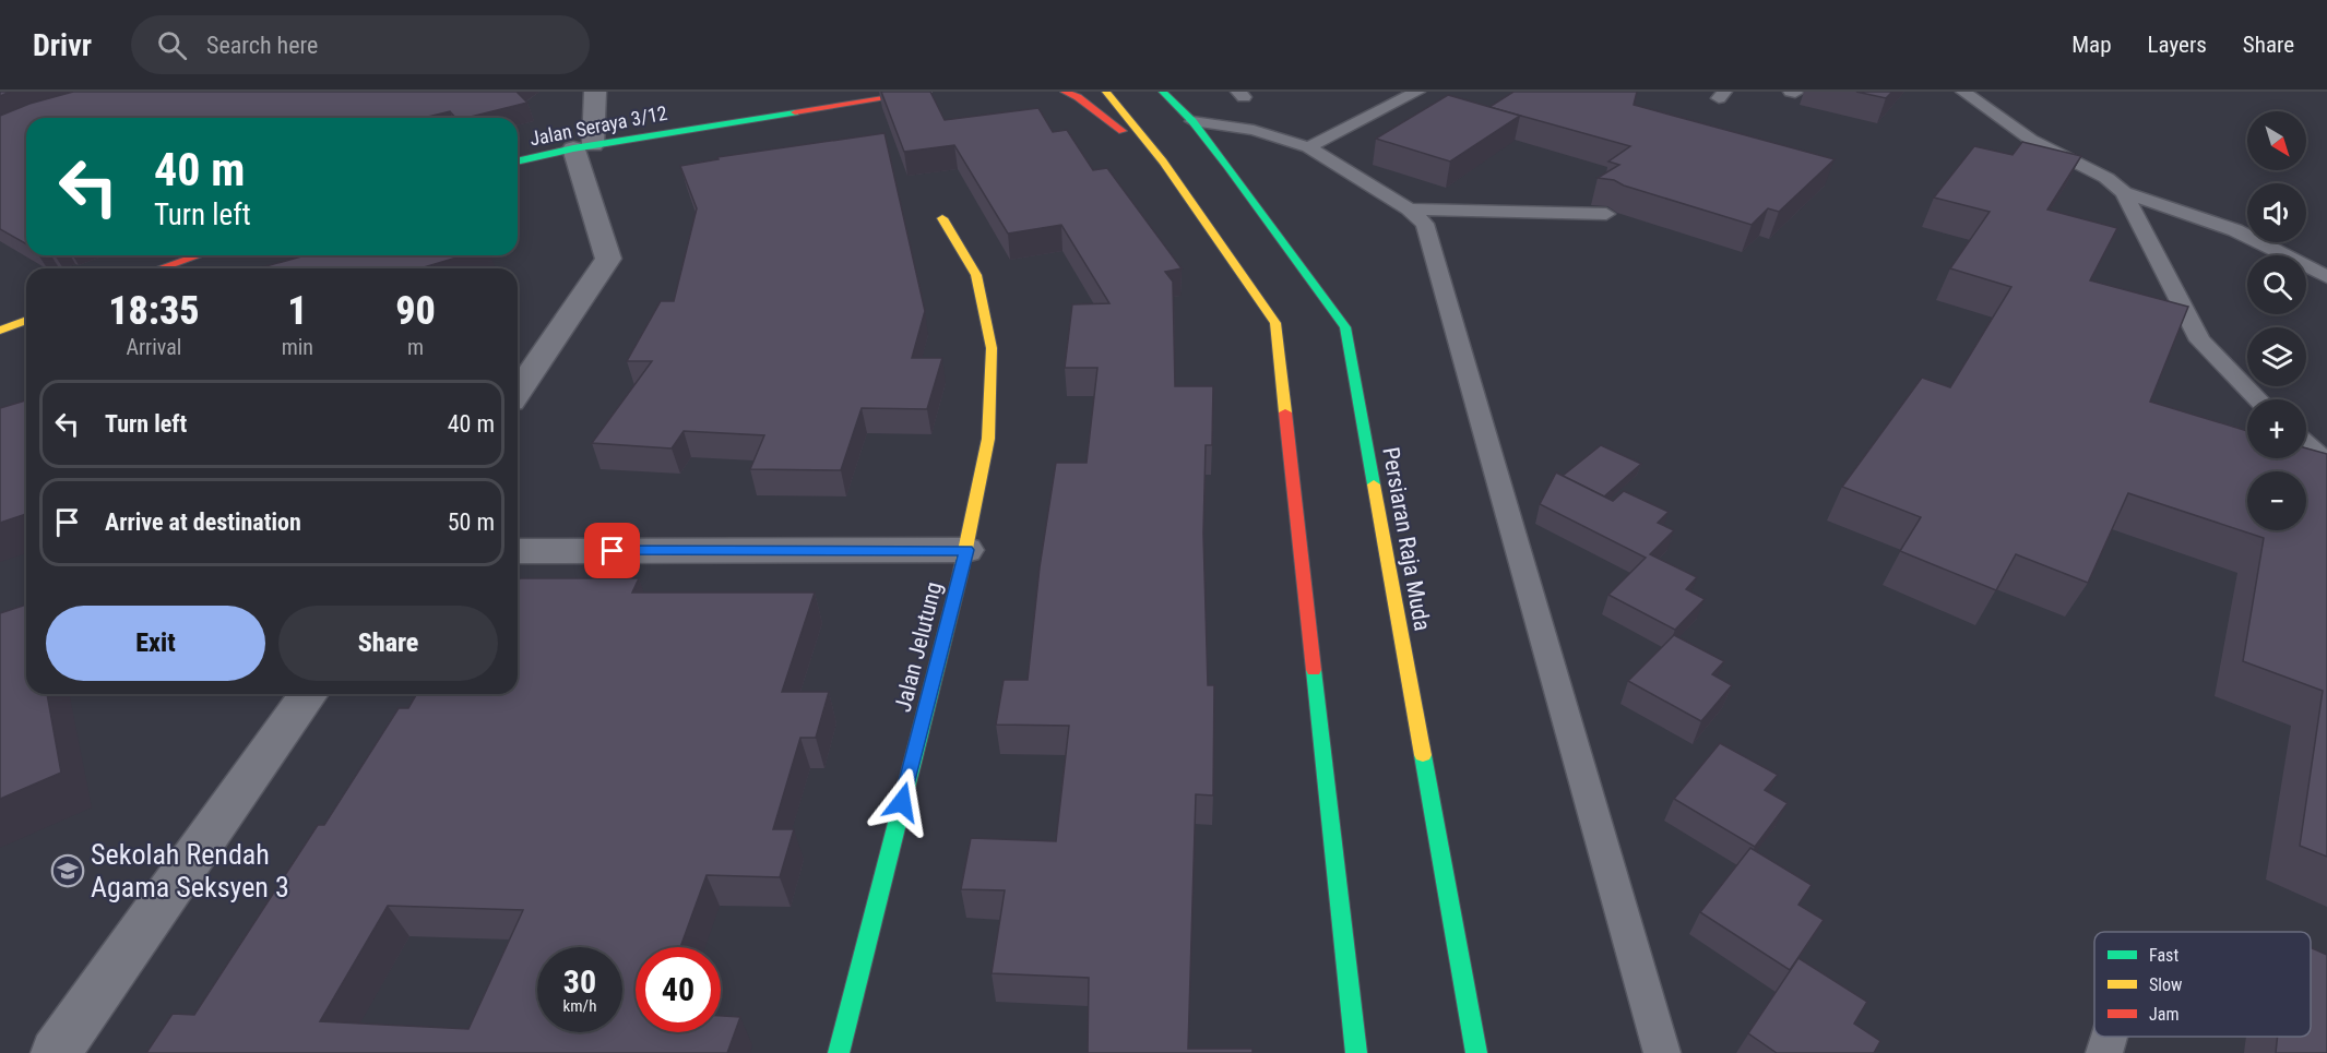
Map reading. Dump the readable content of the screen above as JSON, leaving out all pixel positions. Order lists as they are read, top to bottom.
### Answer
{
  "streets": {
    "main road": ["Jalan Seraya 3/12", "Persiaran Raja Muda", "Jalan Jelutung"]
  },
  "places": {
    "school or university": ["Sekolah Rendah Agama Seksyen 3"]
  },
  "legend": ["Fast", "Slow", "Jam"],
  "north": "bottom right",
  "page": {
    "header": "Drivr",
    "search": "Search here",
    "nav": ["Map", "Layers", "Share"],
    "map_buttons": ["+", "−"],
    "turn": ["40 m", "Turn left"],
    "eta": [
      "18:35",
      "Arrival",
      "1",
      "min",
      "90",
      "m"
    ],
    "list": [
      {
        "name": "Turn left",
        "value": "40 m"
      },
      {
        "name": "Arrive at destination",
        "value": "50 m"
      }
    ],
    "buttons": ["Exit", "Share"],
    "speed": "30 km/h",
    "limit": "40"
  }
}
